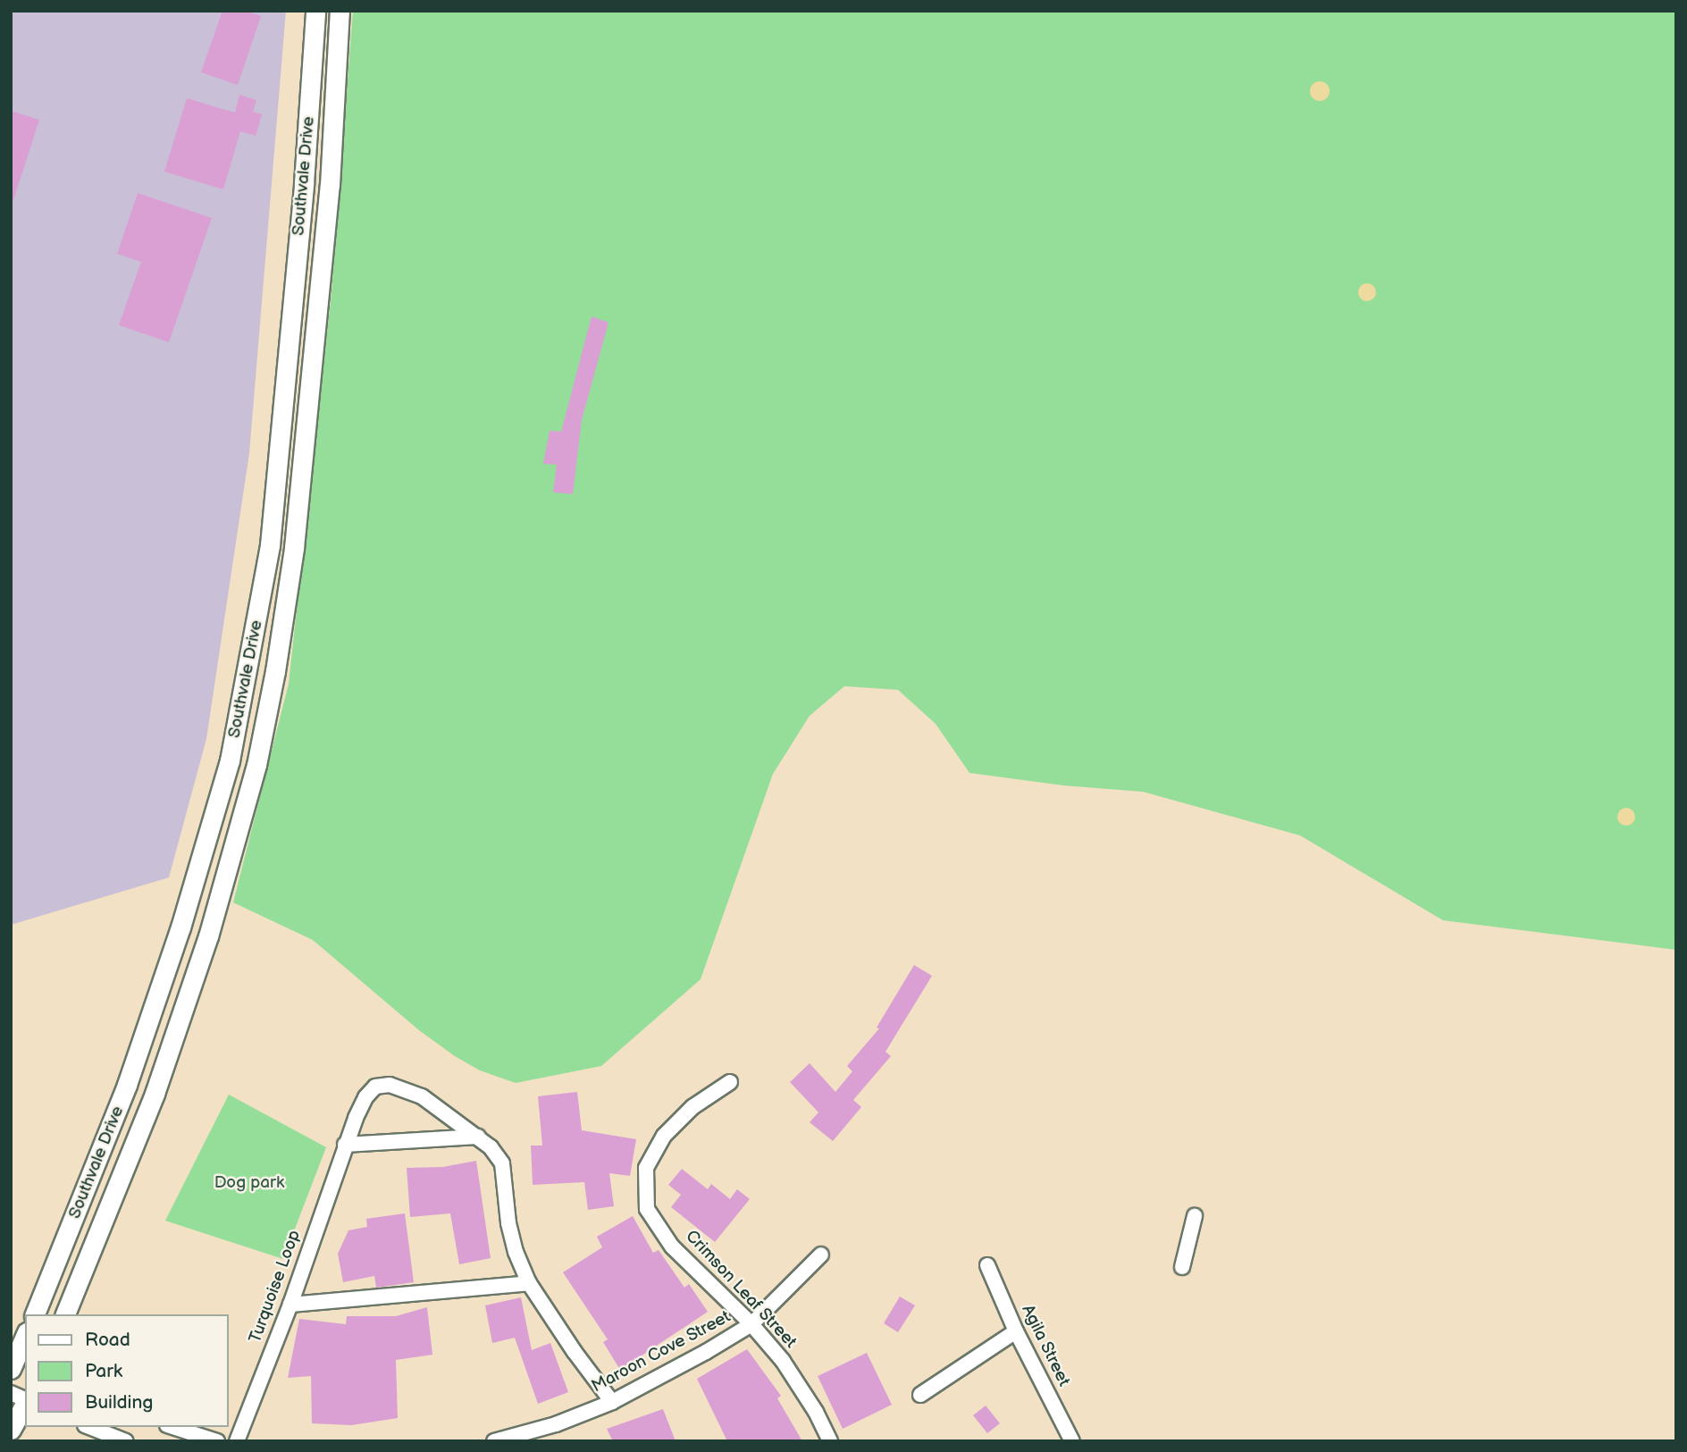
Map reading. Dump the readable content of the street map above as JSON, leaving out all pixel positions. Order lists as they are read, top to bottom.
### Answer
{
  "streets": {
    "street": [
      "Southvale Drive",
      "Turquoise Loop",
      "Crimson Leaf Street",
      "Agila Street",
      "Maroon Cove Street"
    ]
  },
  "crossings": [
    ["Turquoise Loop", "Maroon Cove Street"],
    ["Crimson Leaf Street", "Maroon Cove Street"]
  ],
  "parks": ["Dog park"],
  "legend": ["Road", "Park", "Building"]
}
